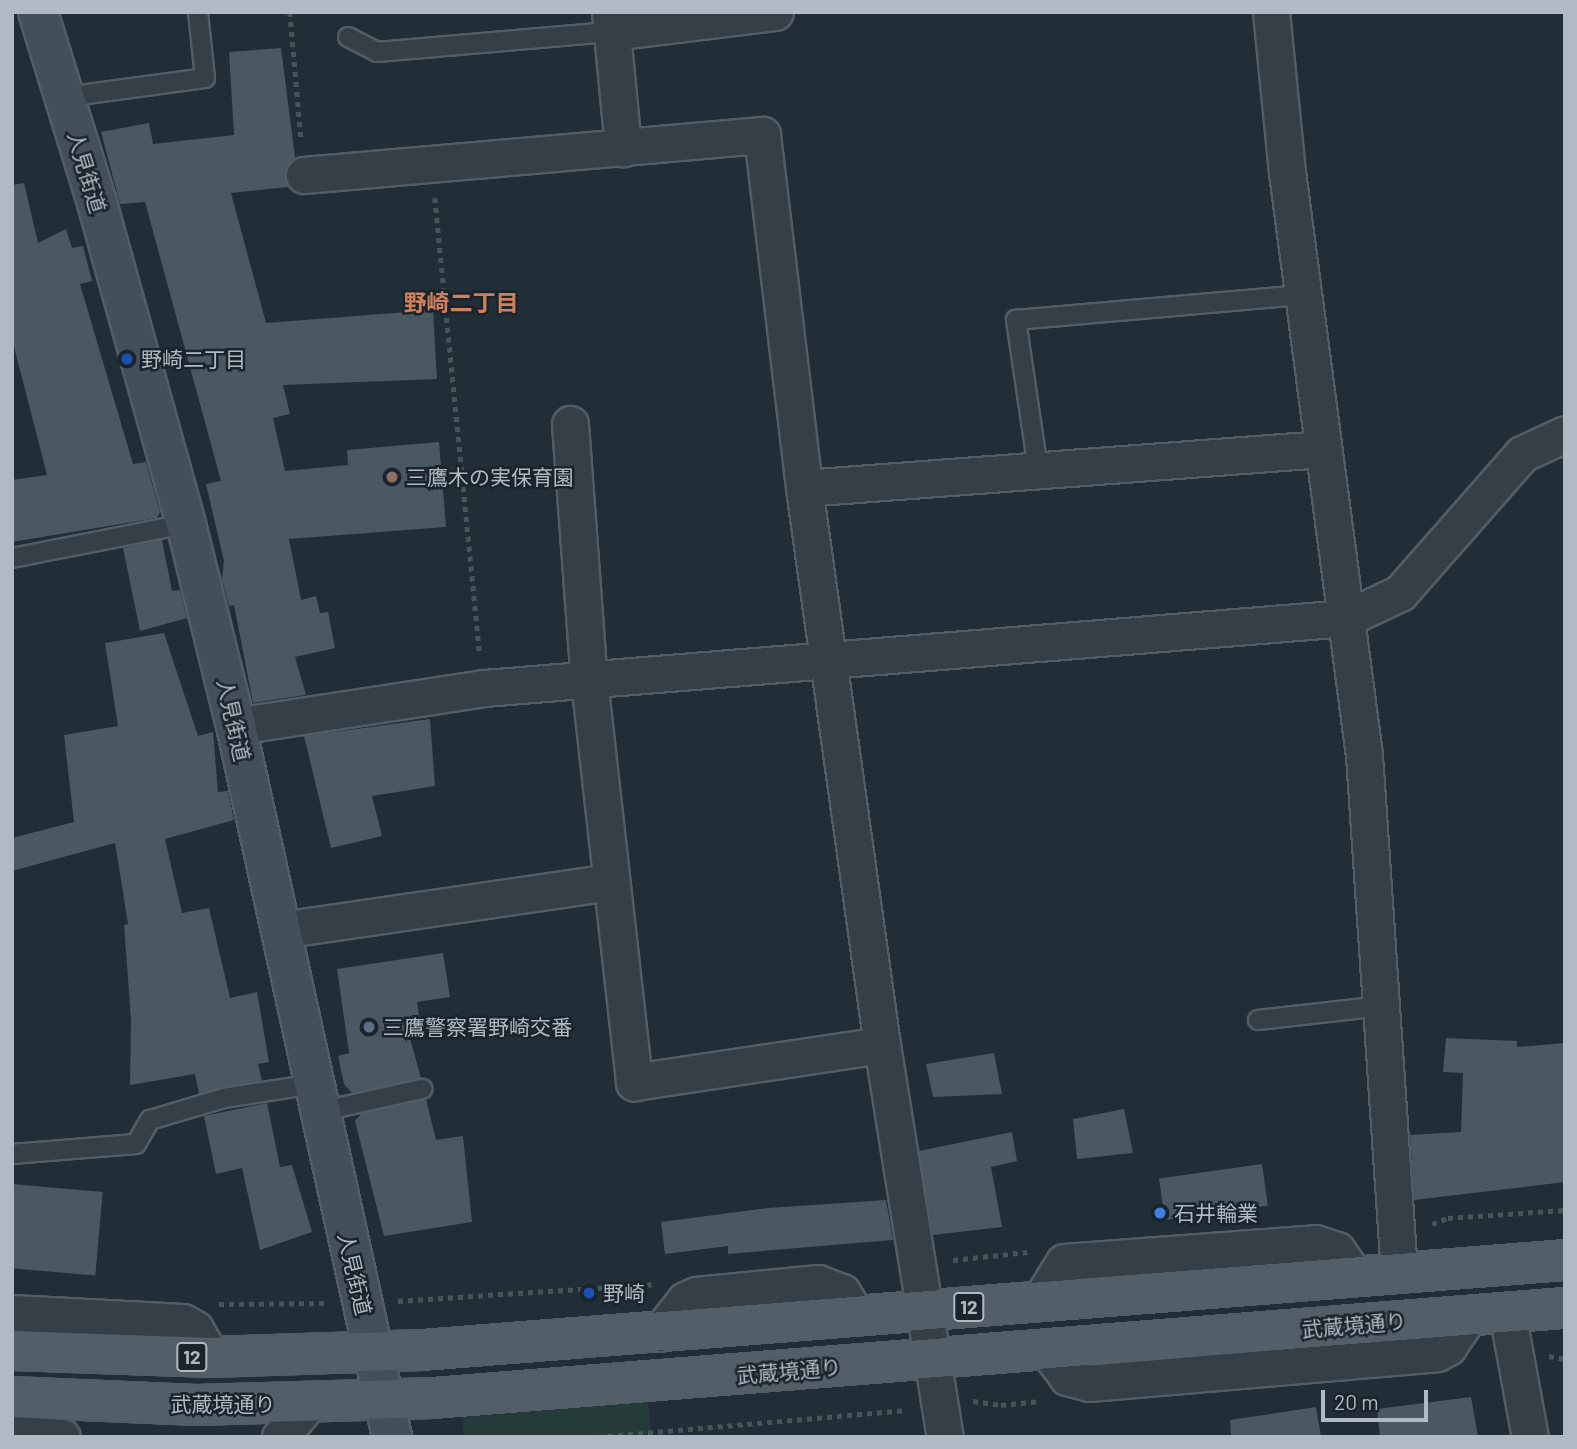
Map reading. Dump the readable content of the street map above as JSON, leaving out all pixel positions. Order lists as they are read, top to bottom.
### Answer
{
  "streets": {
    "main road": ["人見街道", "12", "武蔵境通り"]
  },
  "crossings": [
    ["人見街道", "12"],
    ["人見街道", "武蔵境通り"]
  ],
  "districts": ["野崎二丁目"],
  "places": [
    "野崎二丁目",
    "三鷹木の実保育園",
    "三鷹警察署野崎交番",
    "石井輪業",
    "野崎"
  ],
  "scale_bar": "20 m"
}
